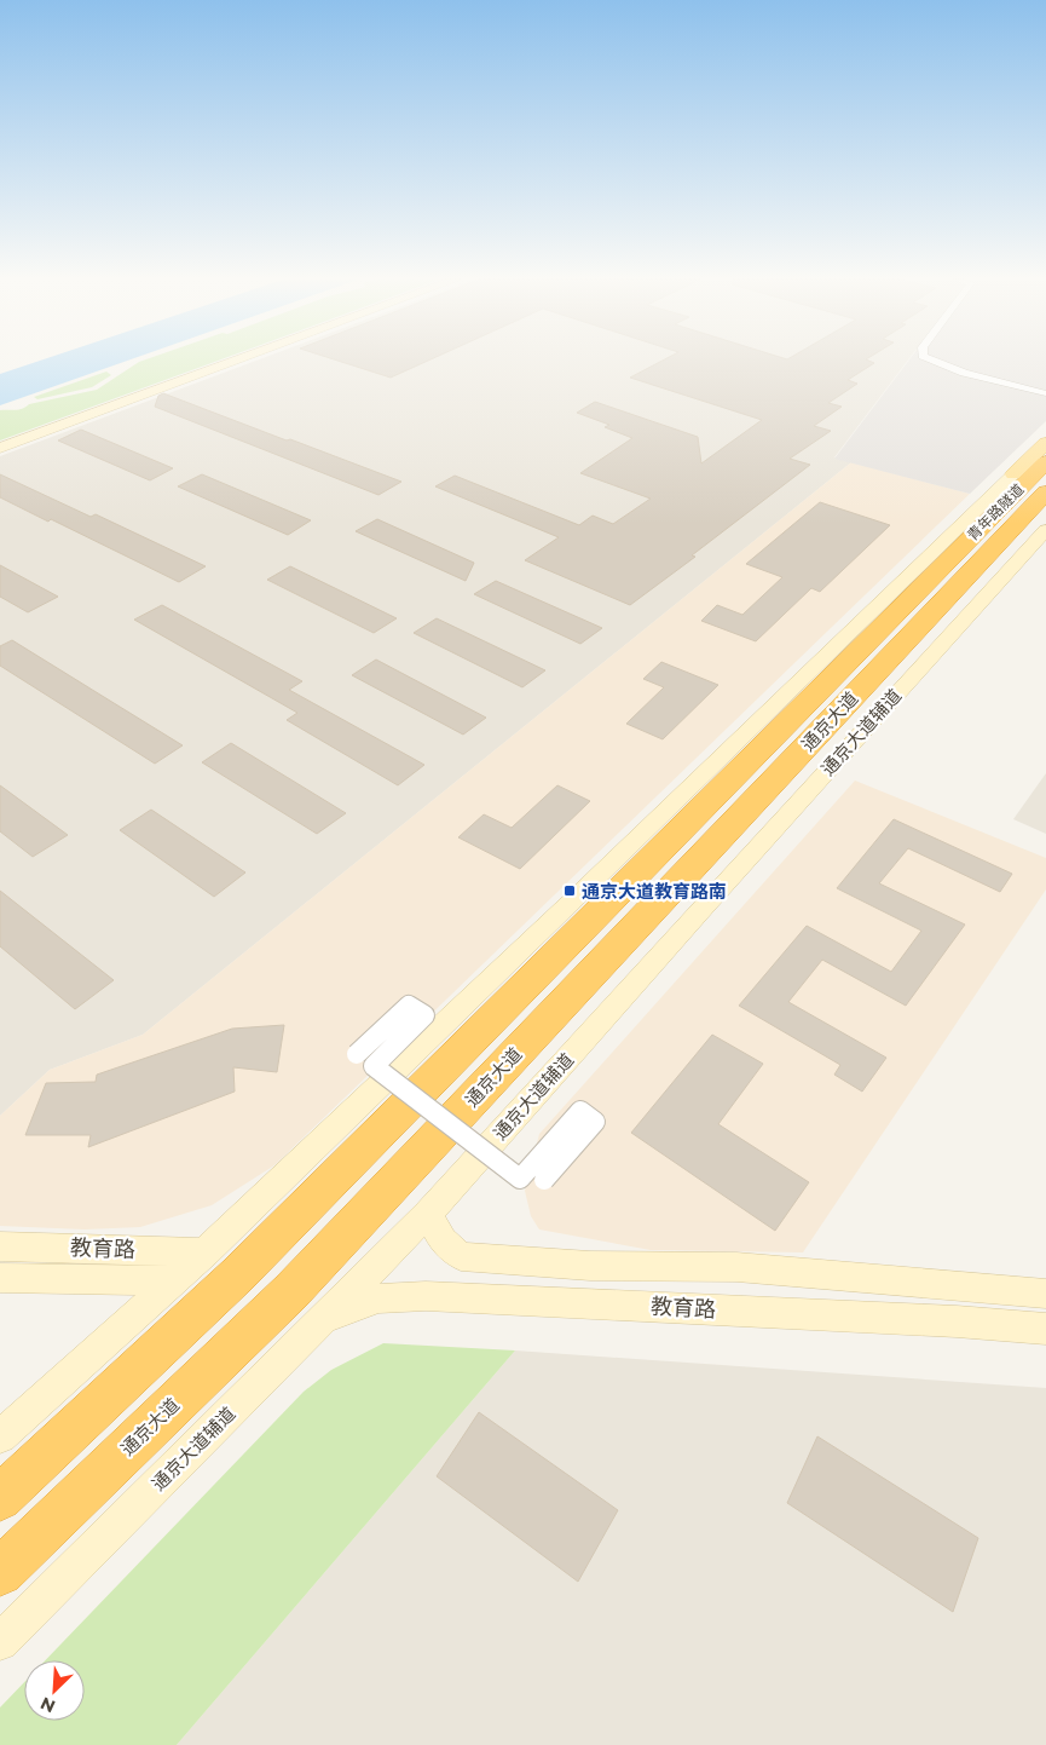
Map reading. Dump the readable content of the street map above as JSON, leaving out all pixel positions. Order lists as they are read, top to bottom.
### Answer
{
  "streets": {
    "highway": ["青年路隧道", "通京大道"],
    "street": ["通京大道辅道", "教育路"]
  },
  "crossings": [
    ["青年路隧道", "通京大道"],
    ["通京大道辅道", "教育路"]
  ],
  "places": {
    "transit": ["通京大道教育路南"]
  },
  "north": "bottom left"
}
